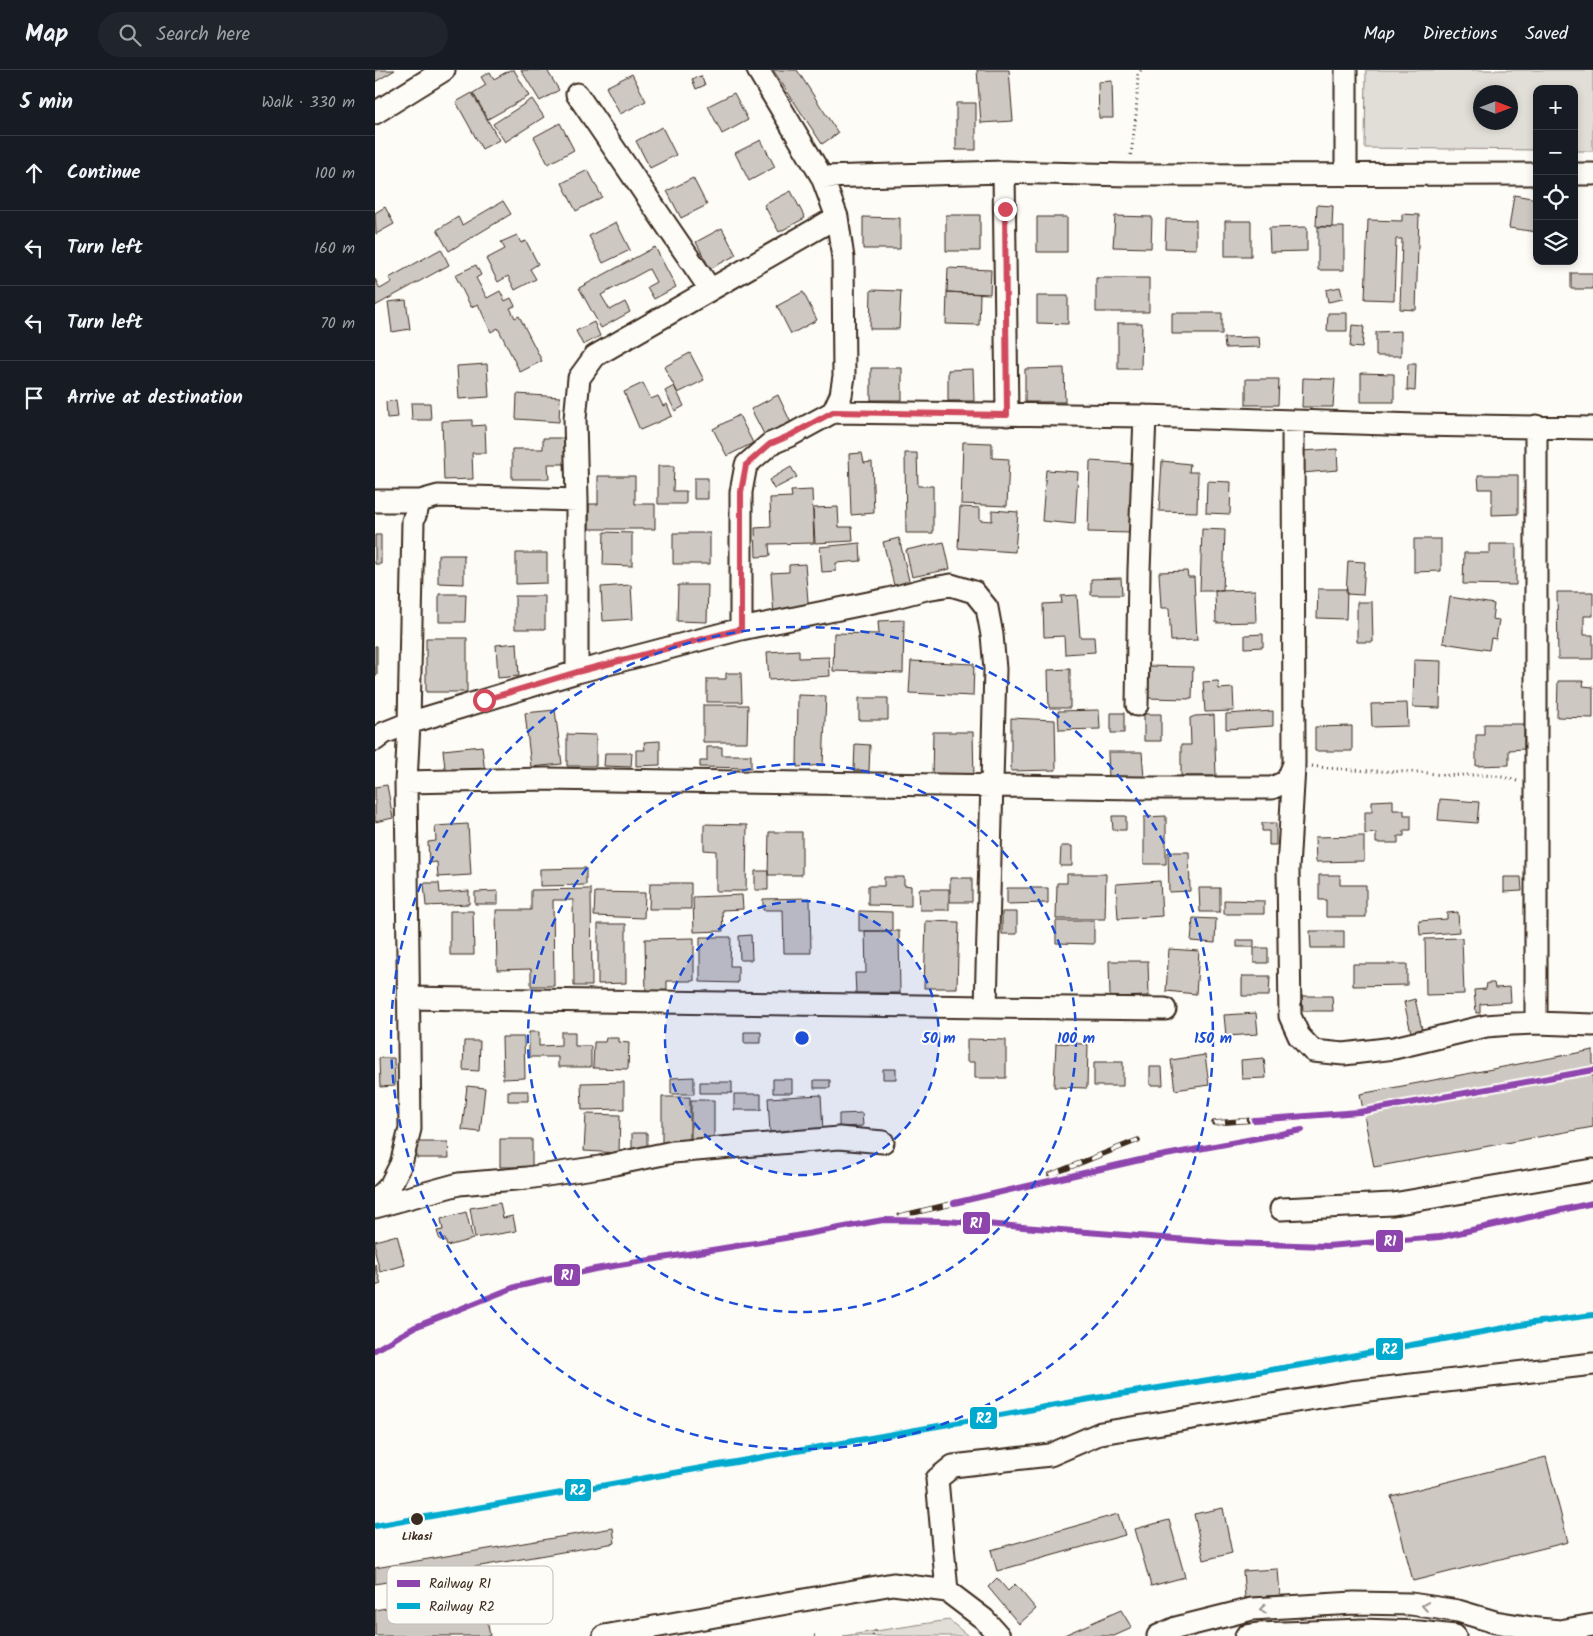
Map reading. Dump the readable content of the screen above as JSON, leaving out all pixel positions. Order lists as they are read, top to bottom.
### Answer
{
  "places": ["Likasi"],
  "lines": ["rail line R1", "rail line R2"],
  "legend": ["Railway R1", "Railway R2"],
  "north": "right",
  "page": {
    "header": "Map",
    "search": "Search here",
    "nav": ["Map", "Directions", "Saved"],
    "heading": ["5 min", "Walk · 330 m"],
    "map_buttons": ["+", "−"],
    "list": [
      ["Continue", "100 m"],
      ["Turn left", "160 m"],
      ["Turn left", "70 m"],
      "Arrive at destination"
    ]
  },
  "rings": ["50 m", "100 m", "150 m"]
}
